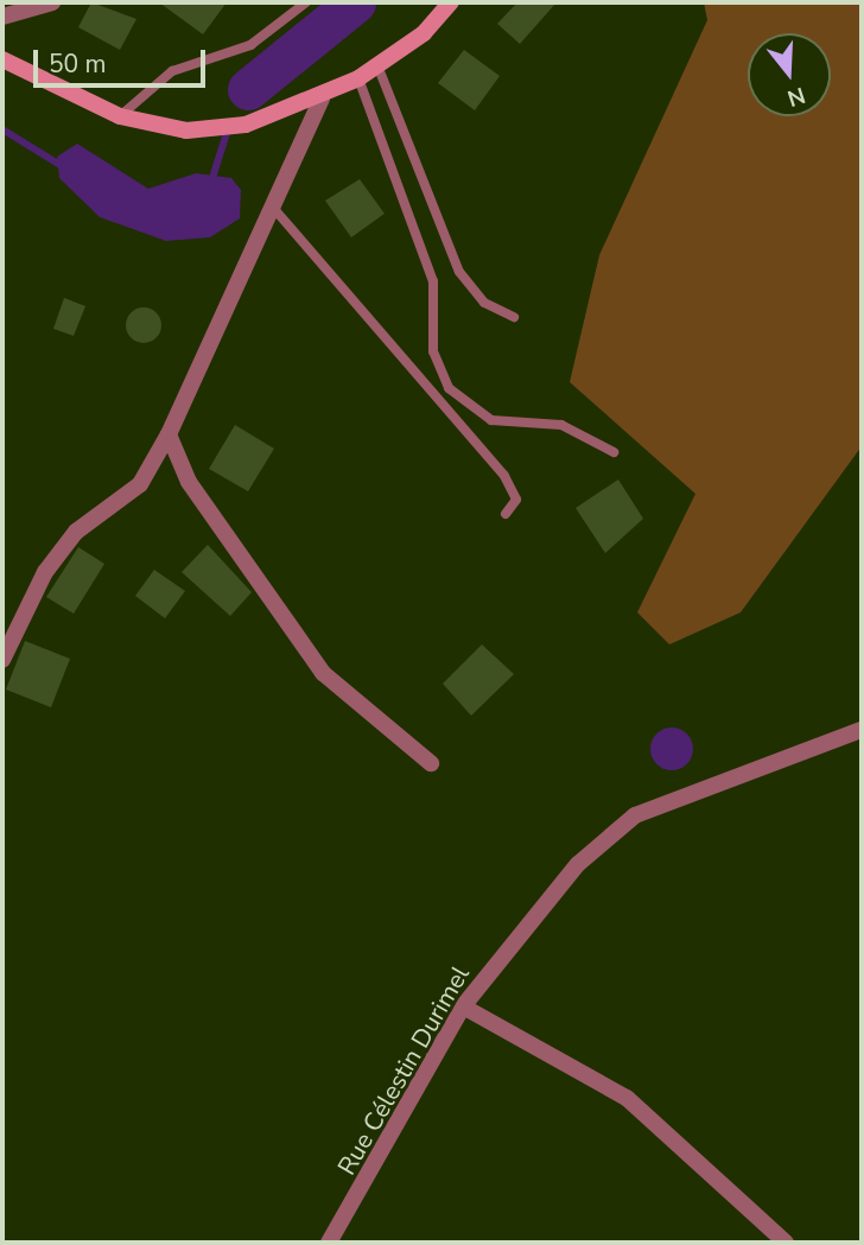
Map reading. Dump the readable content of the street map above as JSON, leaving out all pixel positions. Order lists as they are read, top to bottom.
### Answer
{
  "streets": {
    "street": ["Rue Célestin Durimel"]
  },
  "scale_bar": "50 m",
  "north": "bottom"
}
